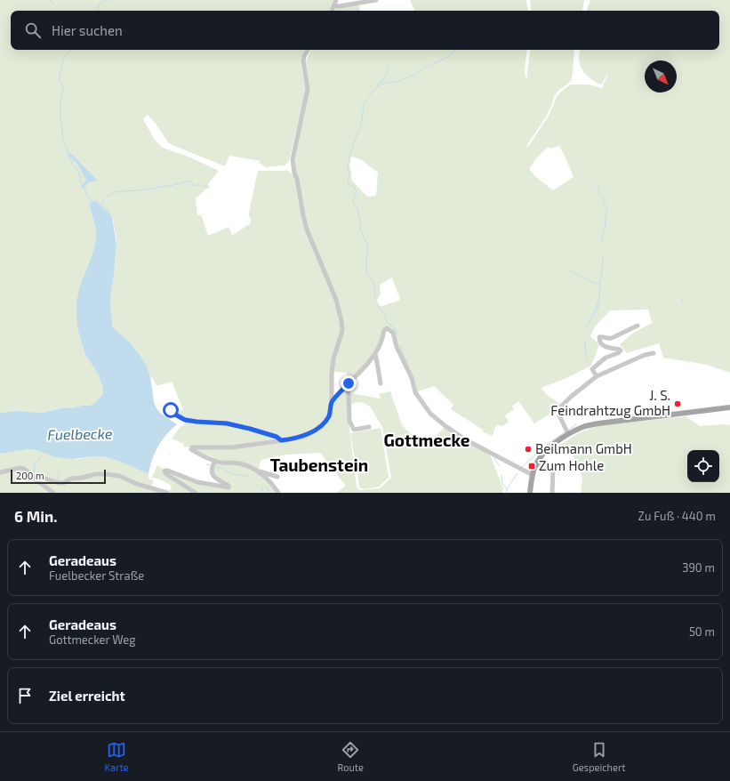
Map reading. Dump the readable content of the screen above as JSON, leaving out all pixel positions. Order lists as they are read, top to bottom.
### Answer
{
  "districts": ["Gottmecke", "Taubenstein"],
  "water": ["Fuelbecke"],
  "places": {
    "other": ["J. S. Feindrahtzug GmbH", "Beilmann GmbH"],
    "transit": ["Zum Hohle"]
  },
  "scale_bar": "200 m",
  "north": "bottom right",
  "page": {
    "search": "Hier suchen",
    "scale": "200 m",
    "heading": ["6 Min.", "Zu Fuß · 440 m"],
    "list": [
      ["Geradeaus", "Fuelbecker Straße", "390 m"],
      ["Geradeaus", "Gottmecker Weg", "50 m"],
      "Ziel erreicht"
    ],
    "nav": ["Karte", "Route", "Gespeichert"]
  }
}
